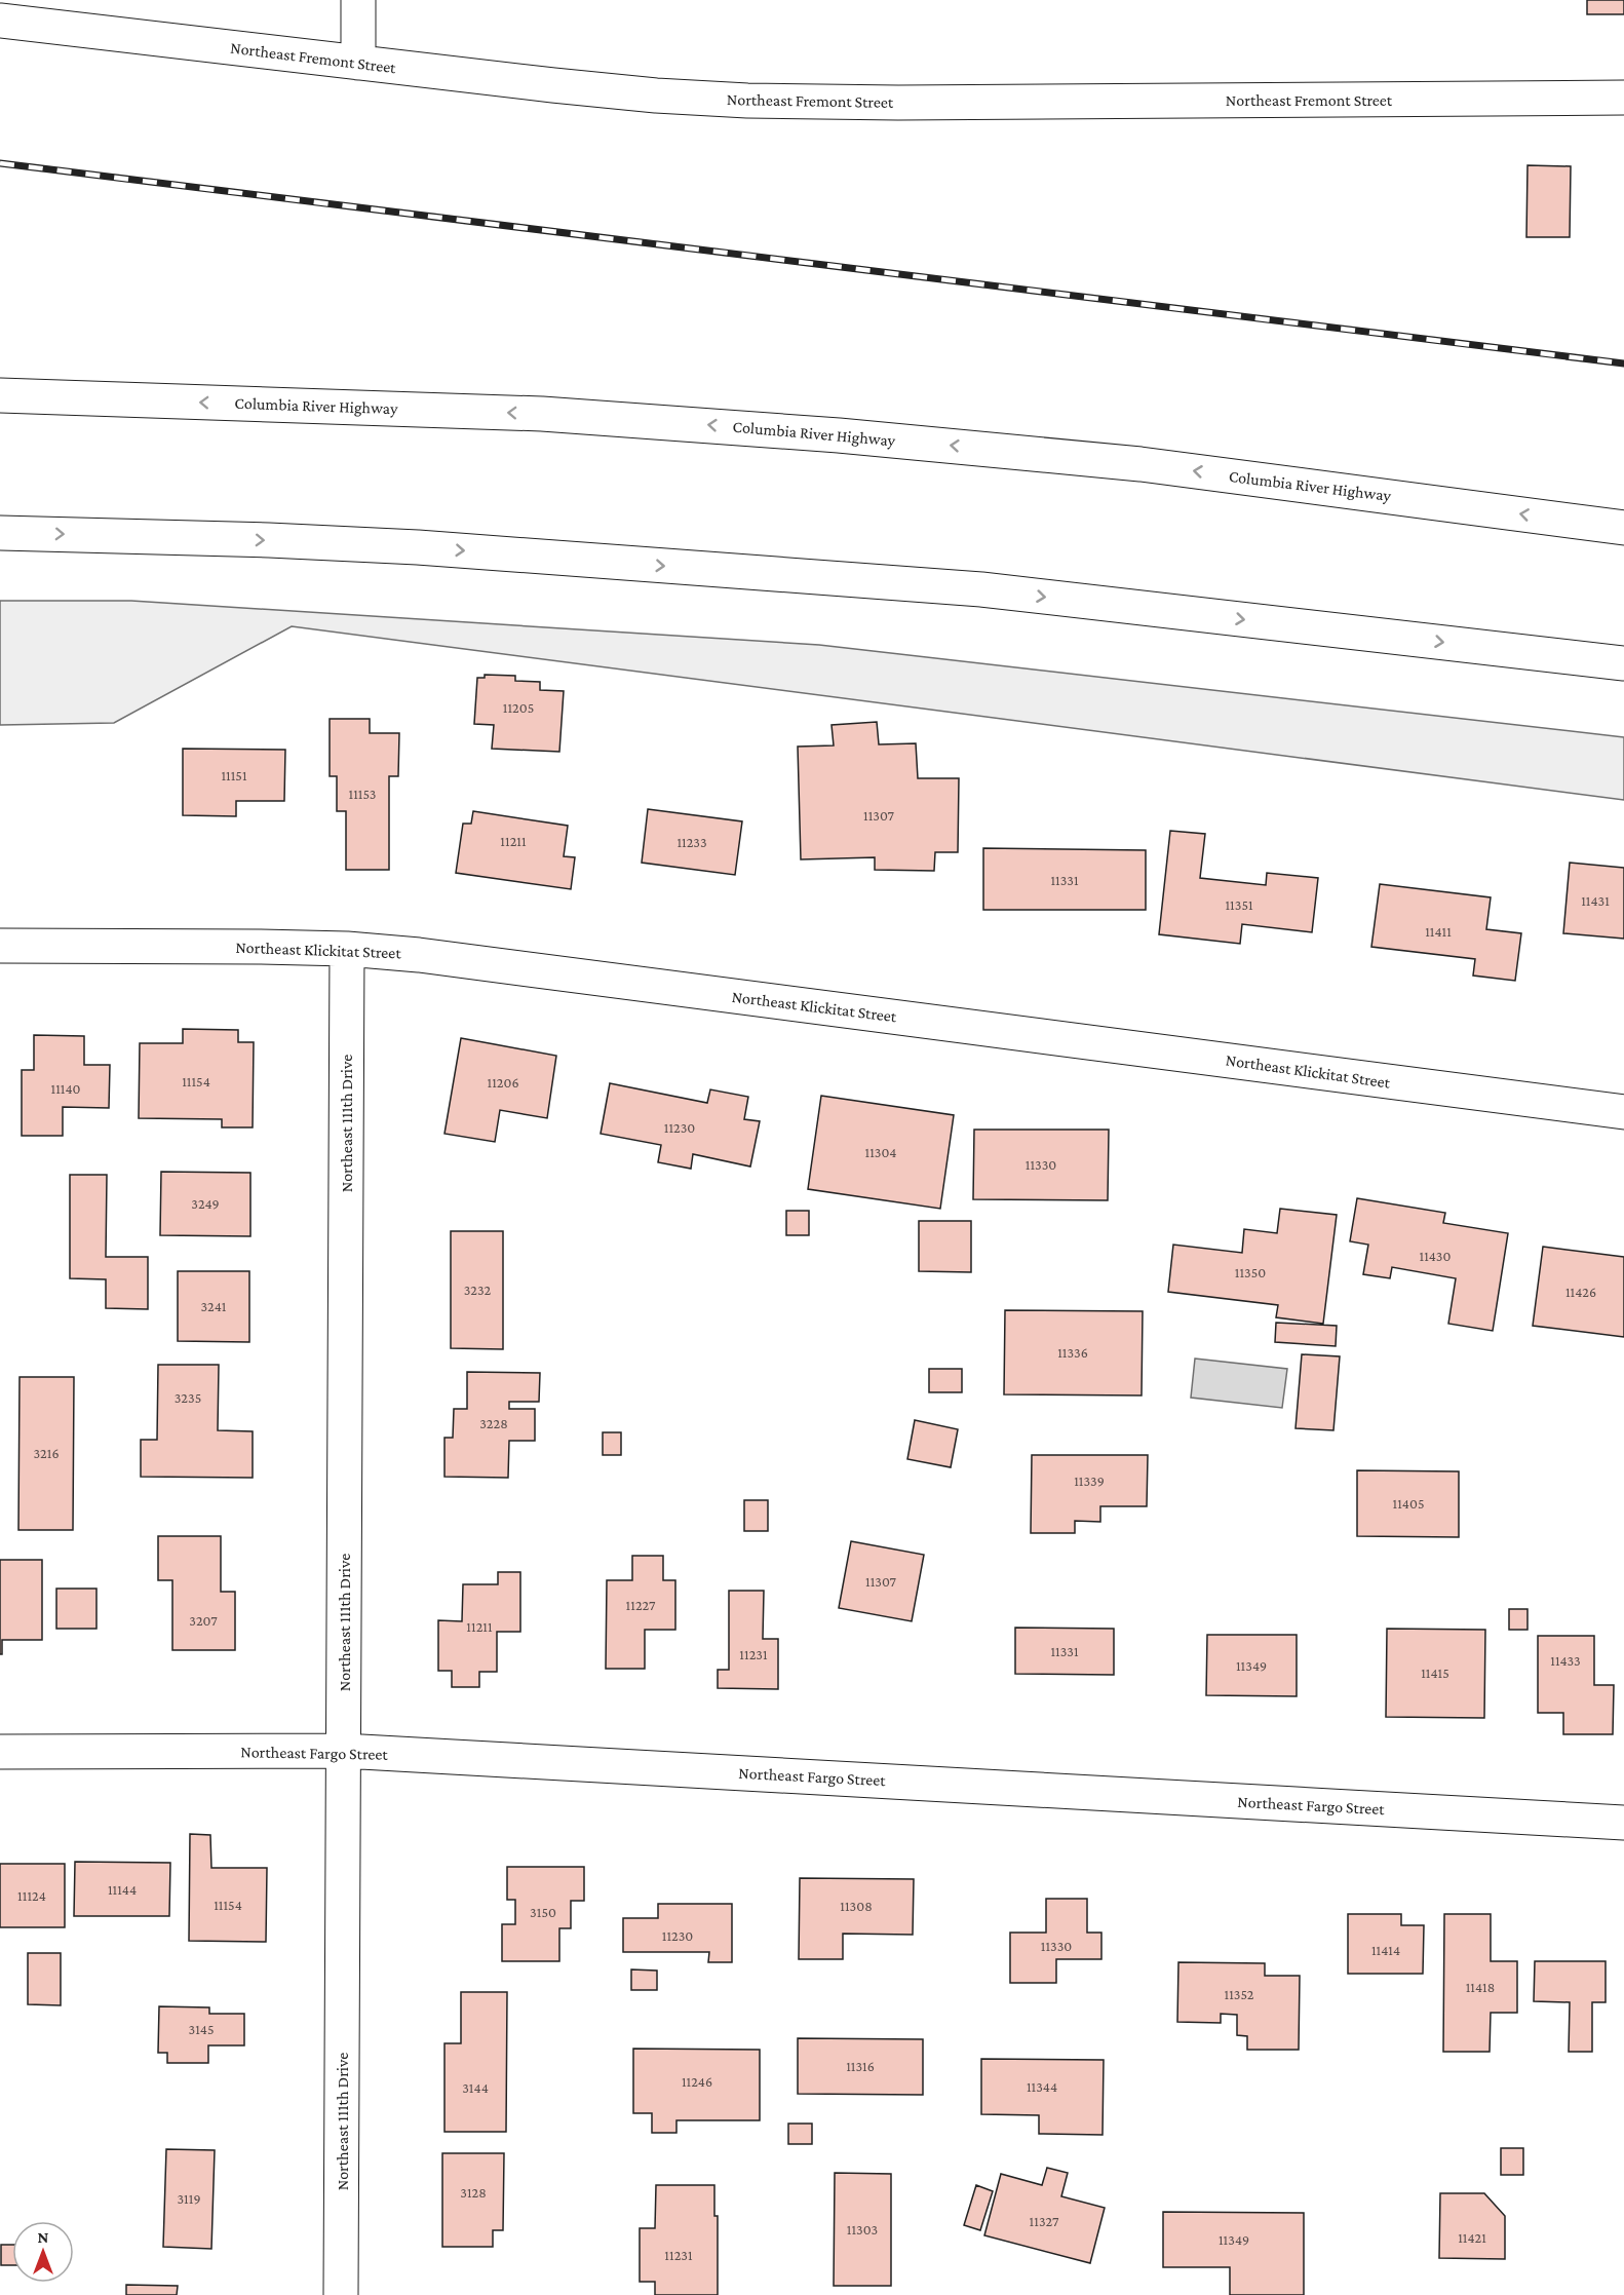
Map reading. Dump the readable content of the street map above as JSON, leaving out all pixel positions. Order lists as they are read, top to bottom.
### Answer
{
  "streets": {
    "main road": [
      "Northeast Fremont Street",
      "Columbia River Highway",
      "Northeast Klickitat Street",
      "Northeast 111th Drive",
      "Northeast Fargo Street"
    ]
  },
  "crossings": [
    ["Northeast Klickitat Street", "Northeast 111th Drive"],
    ["Northeast 111th Drive", "Northeast Fargo Street"]
  ],
  "house_numbers": [
    "11205",
    "11151",
    "11153",
    "11307",
    "11211",
    "11233",
    "11331",
    "11431",
    "11351",
    "11411",
    "11154",
    "11206",
    "11140",
    "11230",
    "11304",
    "11330",
    "3249",
    "11430",
    "11350",
    "3232",
    "11426",
    "3241",
    "11336",
    "3235",
    "3228",
    "3216",
    "11339",
    "11405",
    "11307",
    "11227",
    "3207",
    "11211",
    "11331",
    "11231",
    "11433",
    "11349",
    "11415",
    "11144",
    "11124",
    "11154",
    "11308",
    "3150",
    "11230",
    "11330",
    "11414",
    "11418",
    "11352",
    "3145",
    "11316",
    "11246",
    "11344",
    "3144",
    "3128",
    "3119",
    "11327",
    "11303",
    "11421",
    "11349",
    "11231"
  ],
  "north": "top"
}
